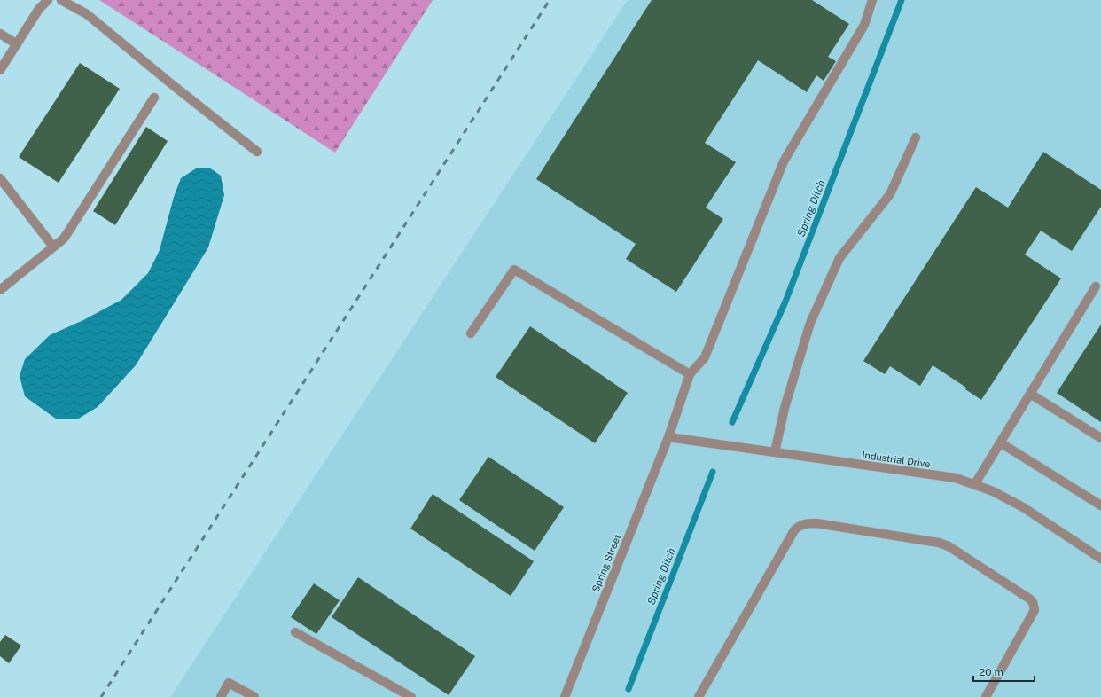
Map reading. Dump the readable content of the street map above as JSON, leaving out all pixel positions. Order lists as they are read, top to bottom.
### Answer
{
  "streets": {
    "street": ["Industrial Drive", "Spring Street"]
  },
  "crossings": [
    ["Industrial Drive", "Spring Street"]
  ],
  "water": ["Spring Ditch"],
  "scale_bar": "20 m"
}
